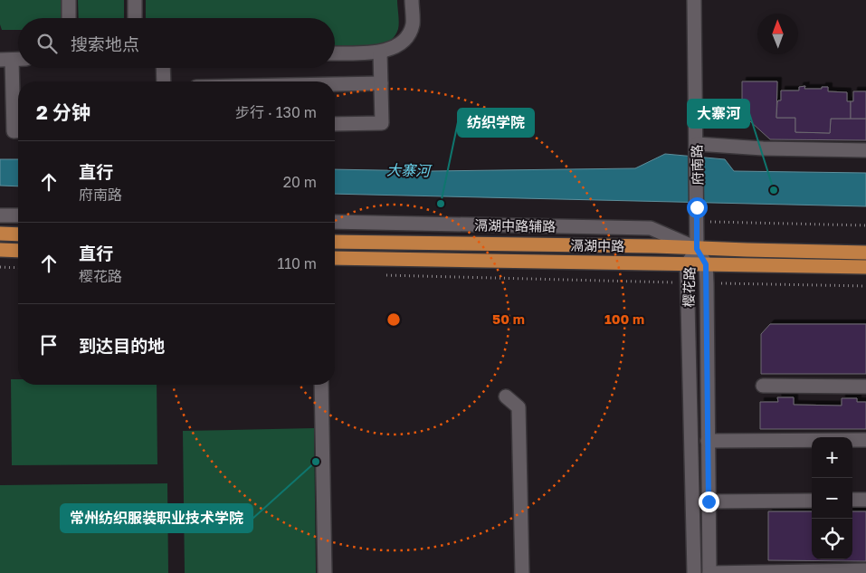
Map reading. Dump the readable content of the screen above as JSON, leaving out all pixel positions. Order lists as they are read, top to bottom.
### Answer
{
  "streets": {
    "main road": ["滆湖中路"],
    "street": ["府南路", "滆湖中路辅路", "樱花路"]
  },
  "crossings": [
    ["府南路", "滆湖中路辅路"],
    ["府南路", "滆湖中路"],
    ["府南路", "樱花路"],
    ["滆湖中路辅路", "滆湖中路"],
    ["滆湖中路辅路", "樱花路"],
    ["滆湖中路", "樱花路"]
  ],
  "water": ["大寨河"],
  "places": ["大寨河", "纺织学院", "常州纺织服装职业技术学院"],
  "north": "top",
  "page": {
    "search": "搜索地点",
    "heading": ["2 分钟", "步行 · 130 m"],
    "list": [
      ["直行", "府南路", "20 m"],
      ["直行", "樱花路", "110 m"],
      "到达目的地"
    ],
    "map_buttons": ["+", "−"]
  },
  "rings": ["50 m", "100 m"]
}
